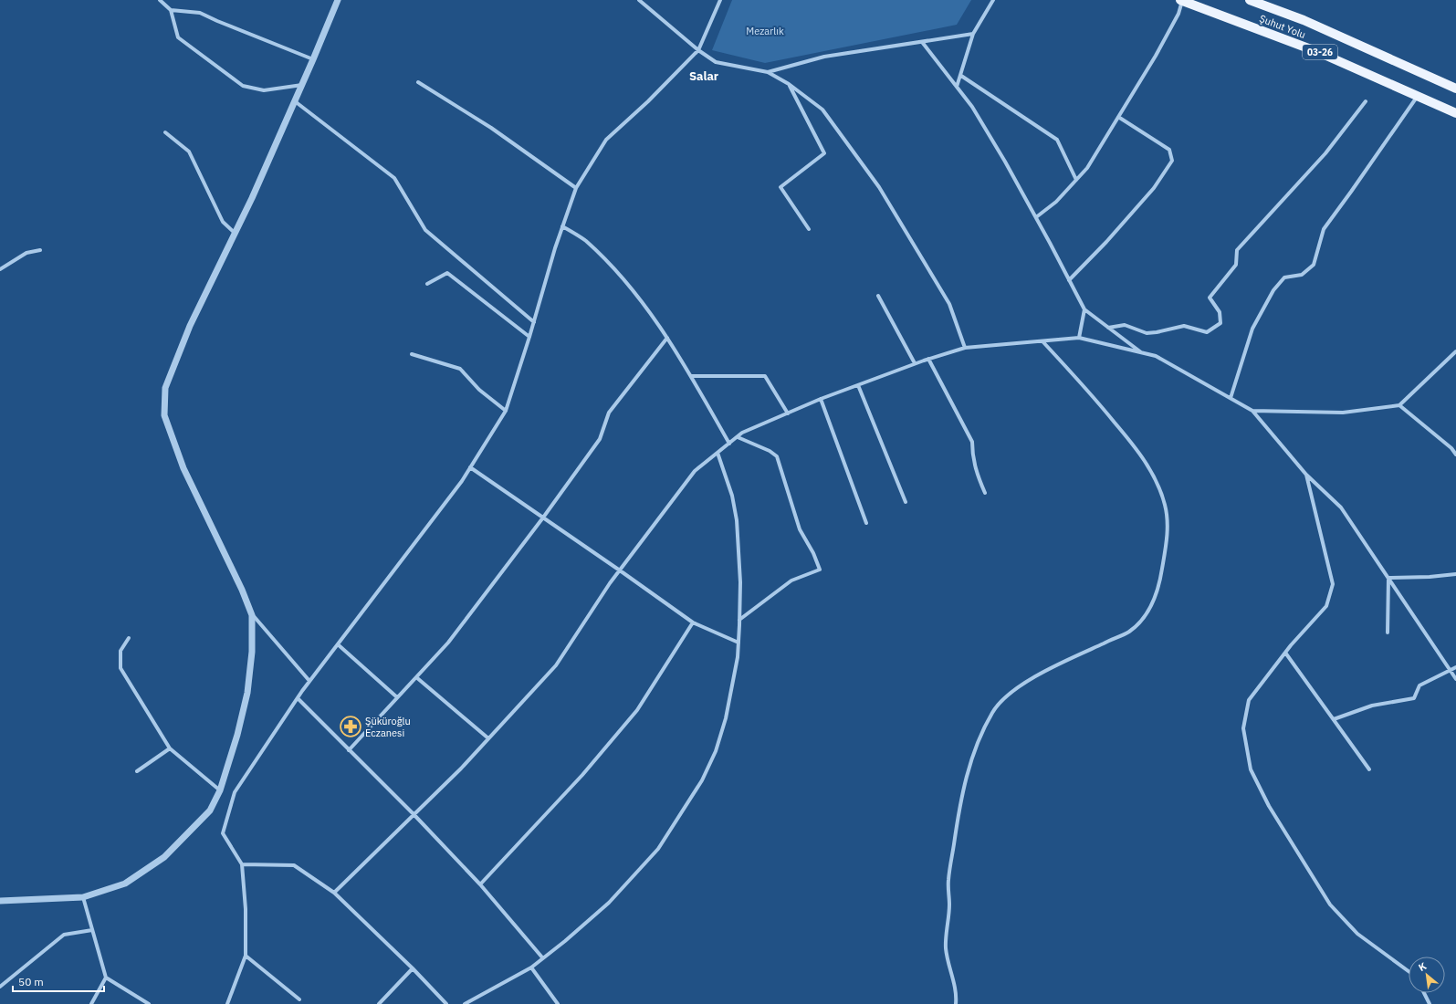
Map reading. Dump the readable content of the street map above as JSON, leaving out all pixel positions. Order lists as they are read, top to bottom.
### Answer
{
  "streets": {
    "main road": ["Şuhut Yolu", "03-26"]
  },
  "districts": ["Salar"],
  "parks": ["Mezarlık"],
  "places": {
    "pharmacy": ["Şüküroğlu Eczanesi"]
  },
  "scale_bar": "50 m",
  "north": "top left"
}
